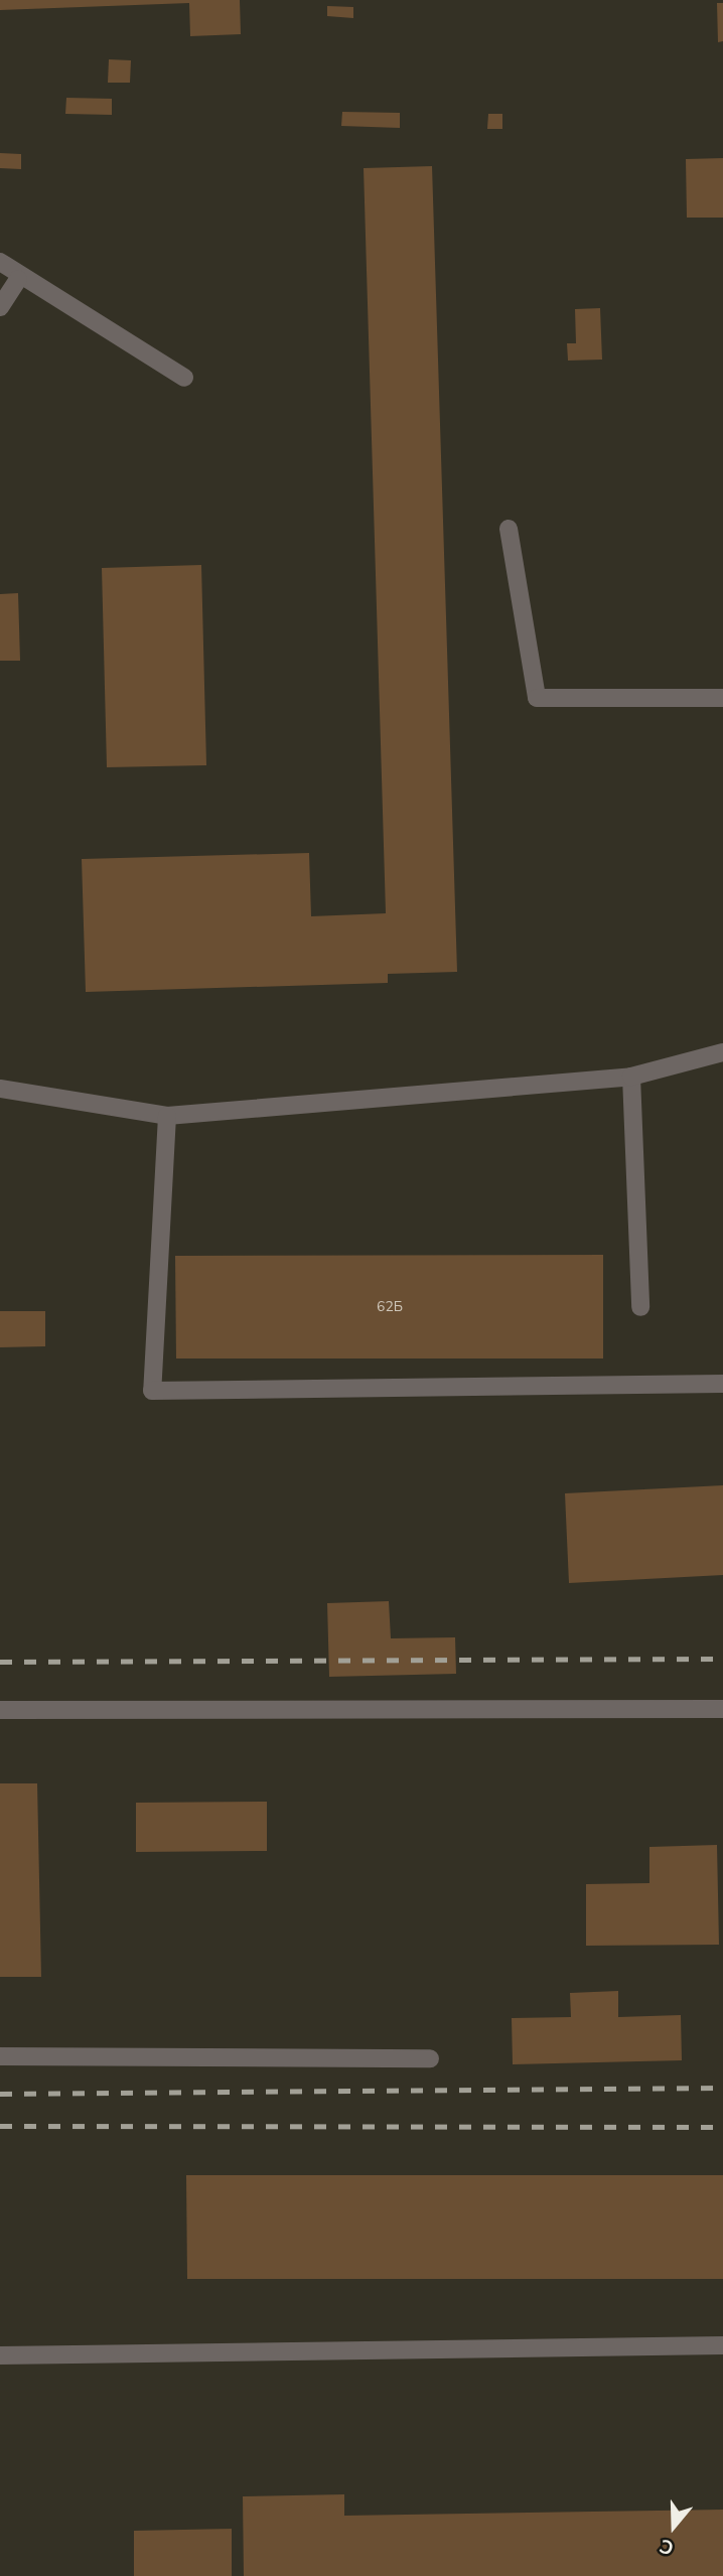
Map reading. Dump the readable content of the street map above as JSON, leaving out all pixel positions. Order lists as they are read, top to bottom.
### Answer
{
  "house_numbers": ["62Б"],
  "north": "bottom"
}
